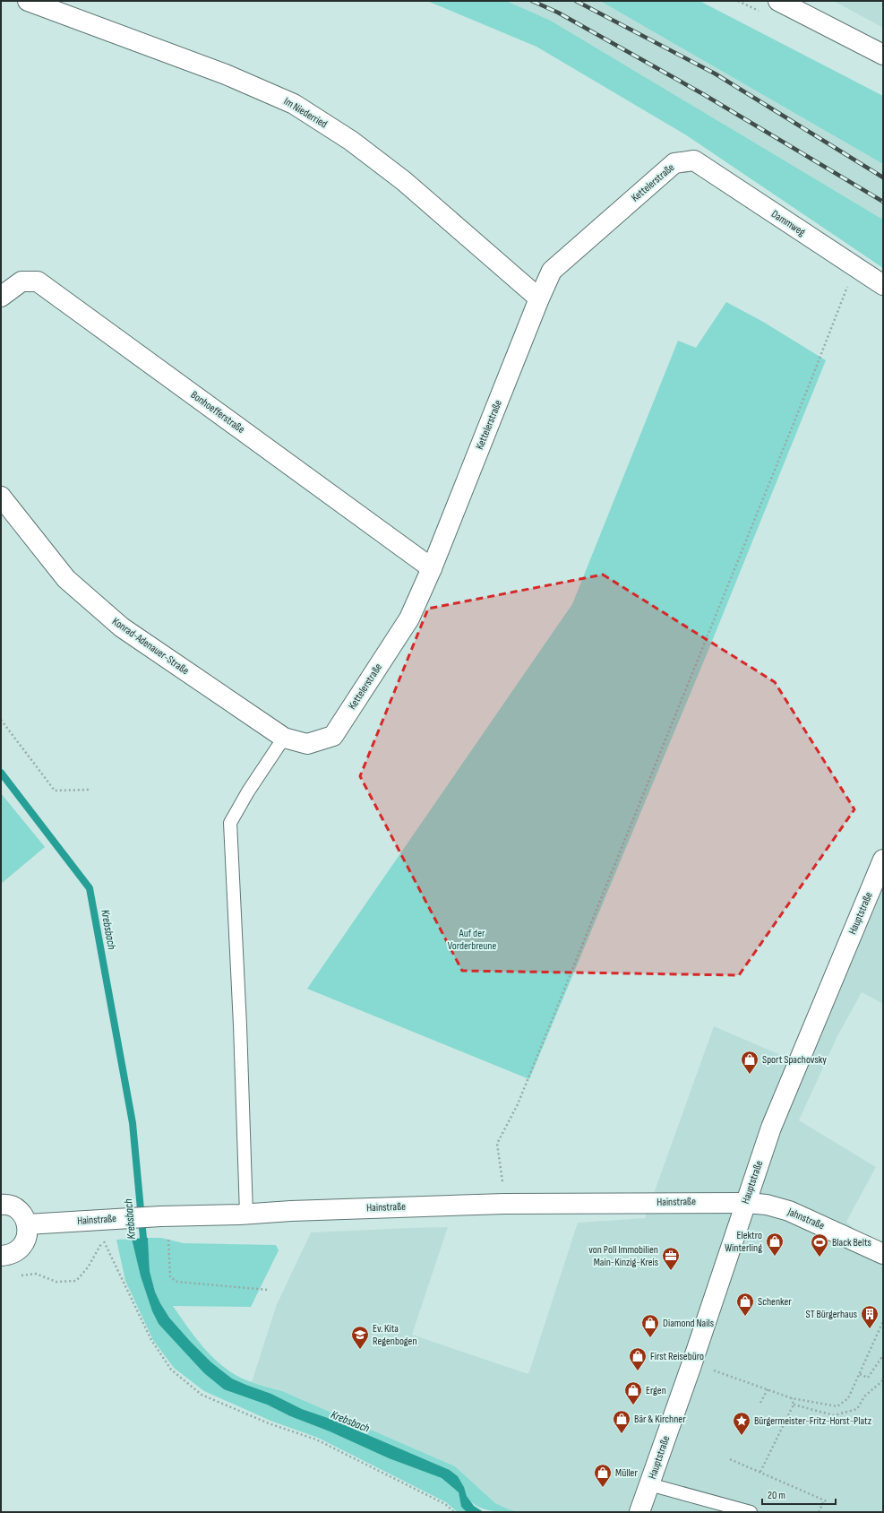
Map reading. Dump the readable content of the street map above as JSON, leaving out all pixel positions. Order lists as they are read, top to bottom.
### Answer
{
  "streets": {
    "street": [
      "Im Niederried",
      "Kettelerstraße",
      "Dammweg",
      "Bonhoefferstraße",
      "Konrad-Adenauer-Straße",
      "Hauptstraße",
      "Hainstraße",
      "Jahnstraße"
    ]
  },
  "crossings": [
    ["Im Niederried", "Kettelerstraße"],
    ["Kettelerstraße", "Dammweg"],
    ["Kettelerstraße", "Bonhoefferstraße"],
    ["Kettelerstraße", "Konrad-Adenauer-Straße"],
    ["Hauptstraße", "Hainstraße"],
    ["Hauptstraße", "Jahnstraße"],
    ["Hainstraße", "Jahnstraße"]
  ],
  "water": ["Krebsbach"],
  "parks": ["Auf der Vorderbreune"],
  "places": {
    "shop": [
      "Sport Spachovsky",
      "Elektro Winterling",
      "Schenker",
      "Diamond Nails",
      "First Reisebüro",
      "Ergen",
      "Bär & Kirchner",
      "Müller"
    ],
    "sports": ["Black Belts"],
    "office": ["von Poll Immobilien Main-Kinzig-Kreis"],
    "building": ["ST Bürgerhaus"],
    "school or university": ["Ev. Kita Regenbogen"],
    "place": ["Bürgermeister-Fritz-Horst-Platz"]
  },
  "scale_bar": "20 m"
}
